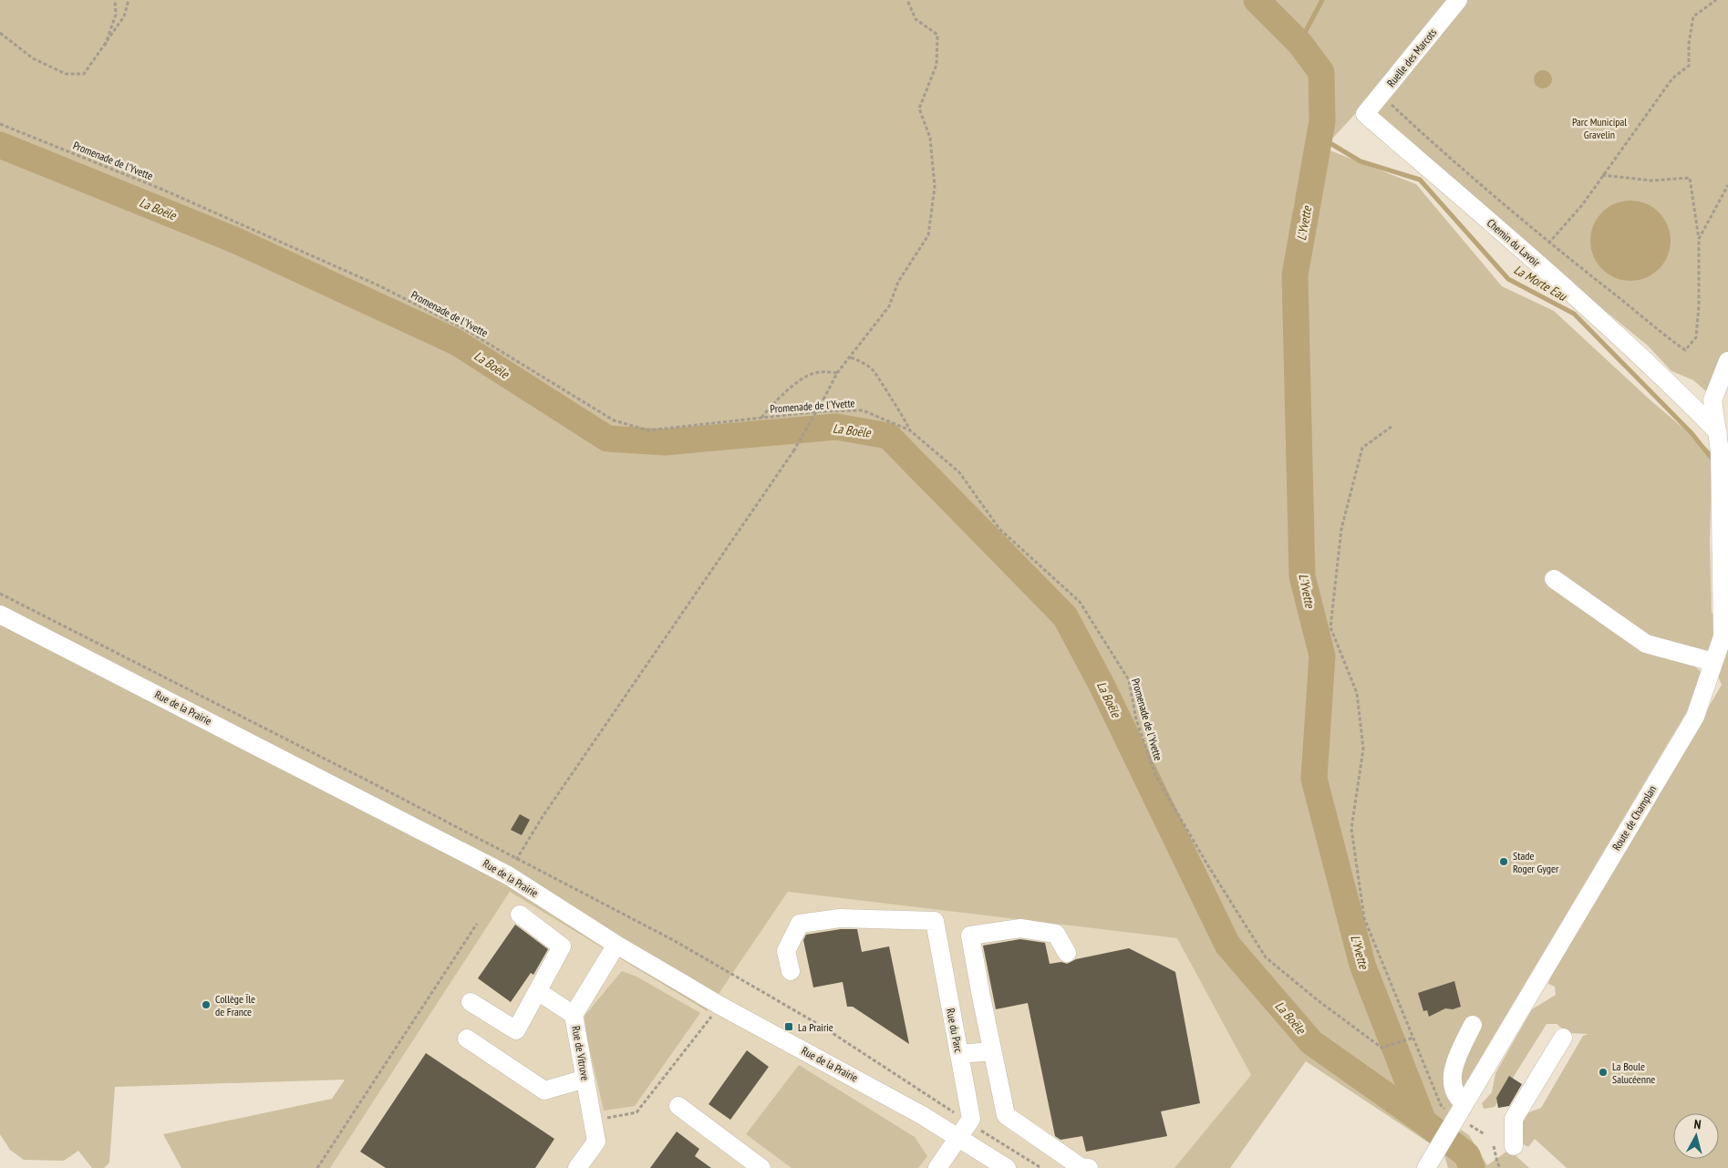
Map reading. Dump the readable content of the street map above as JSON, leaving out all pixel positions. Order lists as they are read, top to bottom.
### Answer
{
  "streets": {
    "street": [
      "Ruelle des Marcots",
      "Chemin du Lavoir",
      "Rue de la Prairie",
      "Route de Champlan",
      "Rue du Parc",
      "Rue de Vitruve"
    ],
    "path": ["Promenade de l'Yvette"]
  },
  "crossings": [
    ["Ruelle des Marcots", "Chemin du Lavoir"],
    ["Chemin du Lavoir", "Route de Champlan"],
    ["Rue de la Prairie", "Rue du Parc"],
    ["Rue de la Prairie", "Rue de Vitruve"]
  ],
  "water": ["La Boële", "L'Yvette", "La Morte Eau"],
  "parks": ["Parc Municipal Gravelin"],
  "places": {
    "other": ["Stade Roger Gyger", "Collège Île de France", "La Boule Salucéenne"],
    "transit": ["La Prairie"]
  },
  "north": "top"
}
